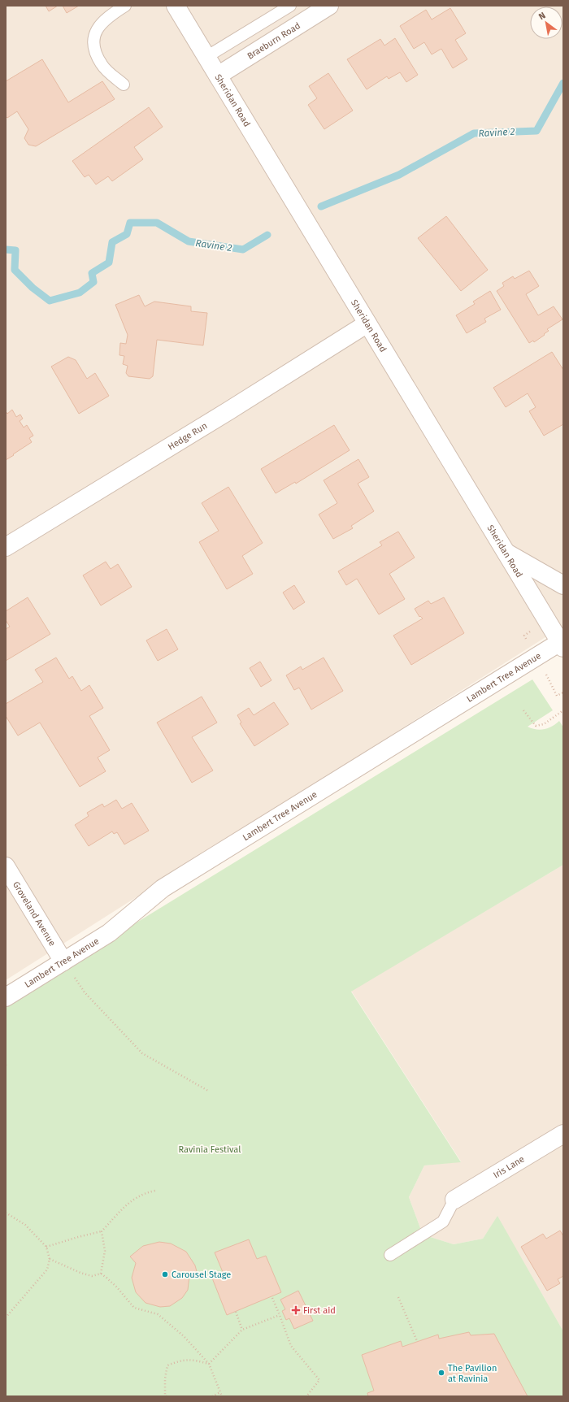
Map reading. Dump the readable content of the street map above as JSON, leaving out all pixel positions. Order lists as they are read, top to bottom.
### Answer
{
  "streets": {
    "street": [
      "Braeburn Road",
      "Sheridan Road",
      "Hedge Run",
      "Lambert Tree Avenue",
      "Groveland Avenue",
      "Iris Lane"
    ]
  },
  "crossings": [
    ["Braeburn Road", "Sheridan Road"],
    ["Sheridan Road", "Hedge Run"],
    ["Sheridan Road", "Lambert Tree Avenue"],
    ["Lambert Tree Avenue", "Groveland Avenue"]
  ],
  "water": ["Ravine 2"],
  "parks": ["Ravinia Festival"],
  "places": {
    "other": ["Carousel Stage", "The Pavilion at Ravinia"],
    "health": ["First aid"]
  },
  "north": "top left"
}
